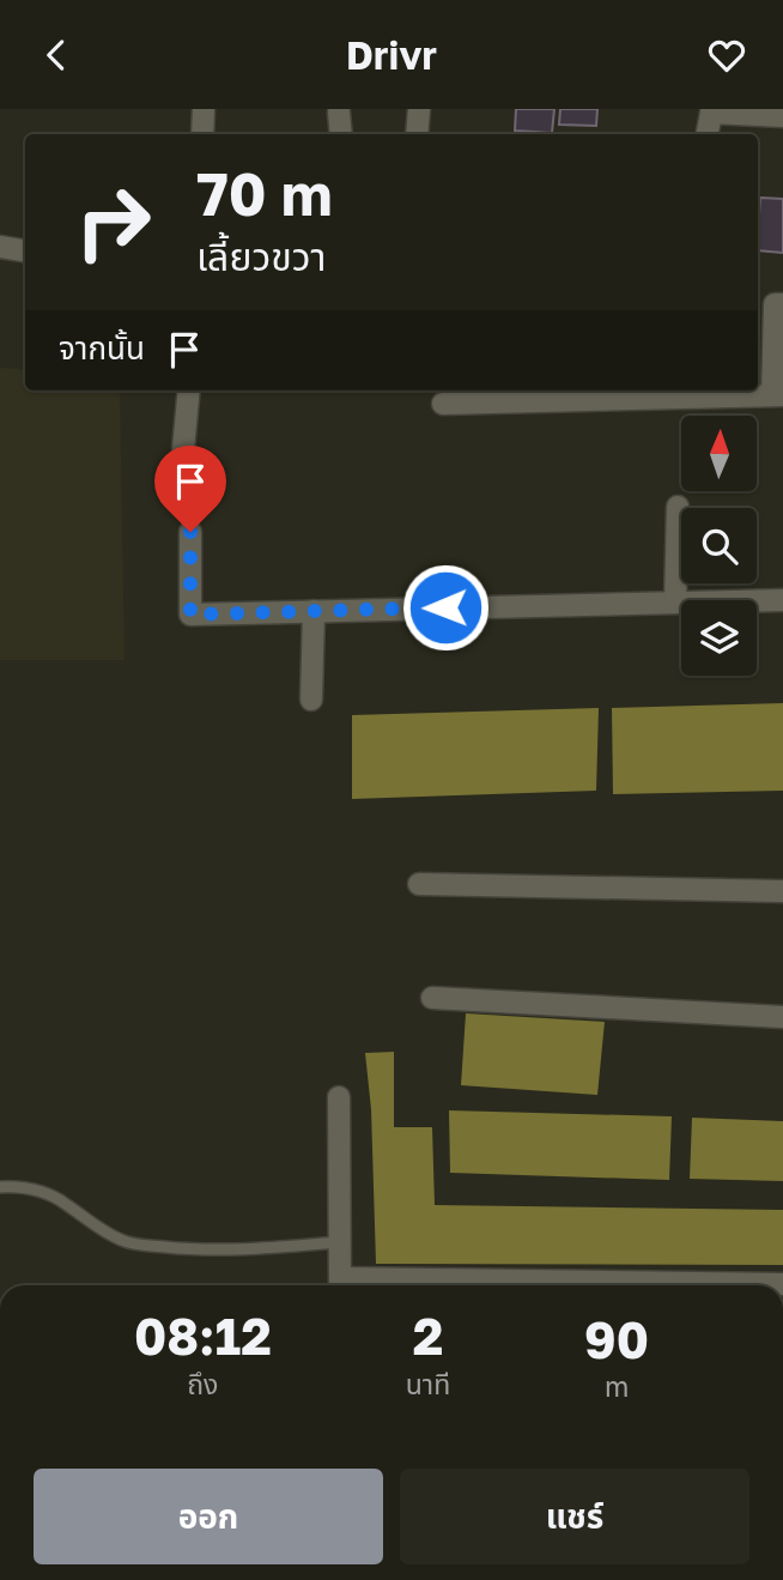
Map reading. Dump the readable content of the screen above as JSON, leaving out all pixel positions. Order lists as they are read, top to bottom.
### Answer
{
  "north": "top",
  "page": {
    "header": "Drivr",
    "turn": ["70 m", "เลี้ยวขวา"],
    "then": "จากนั้น",
    "eta": [
      "08:12",
      "ถึง",
      "2",
      "นาที",
      "90",
      "m"
    ],
    "buttons": ["ออก", "แชร์"]
  }
}
